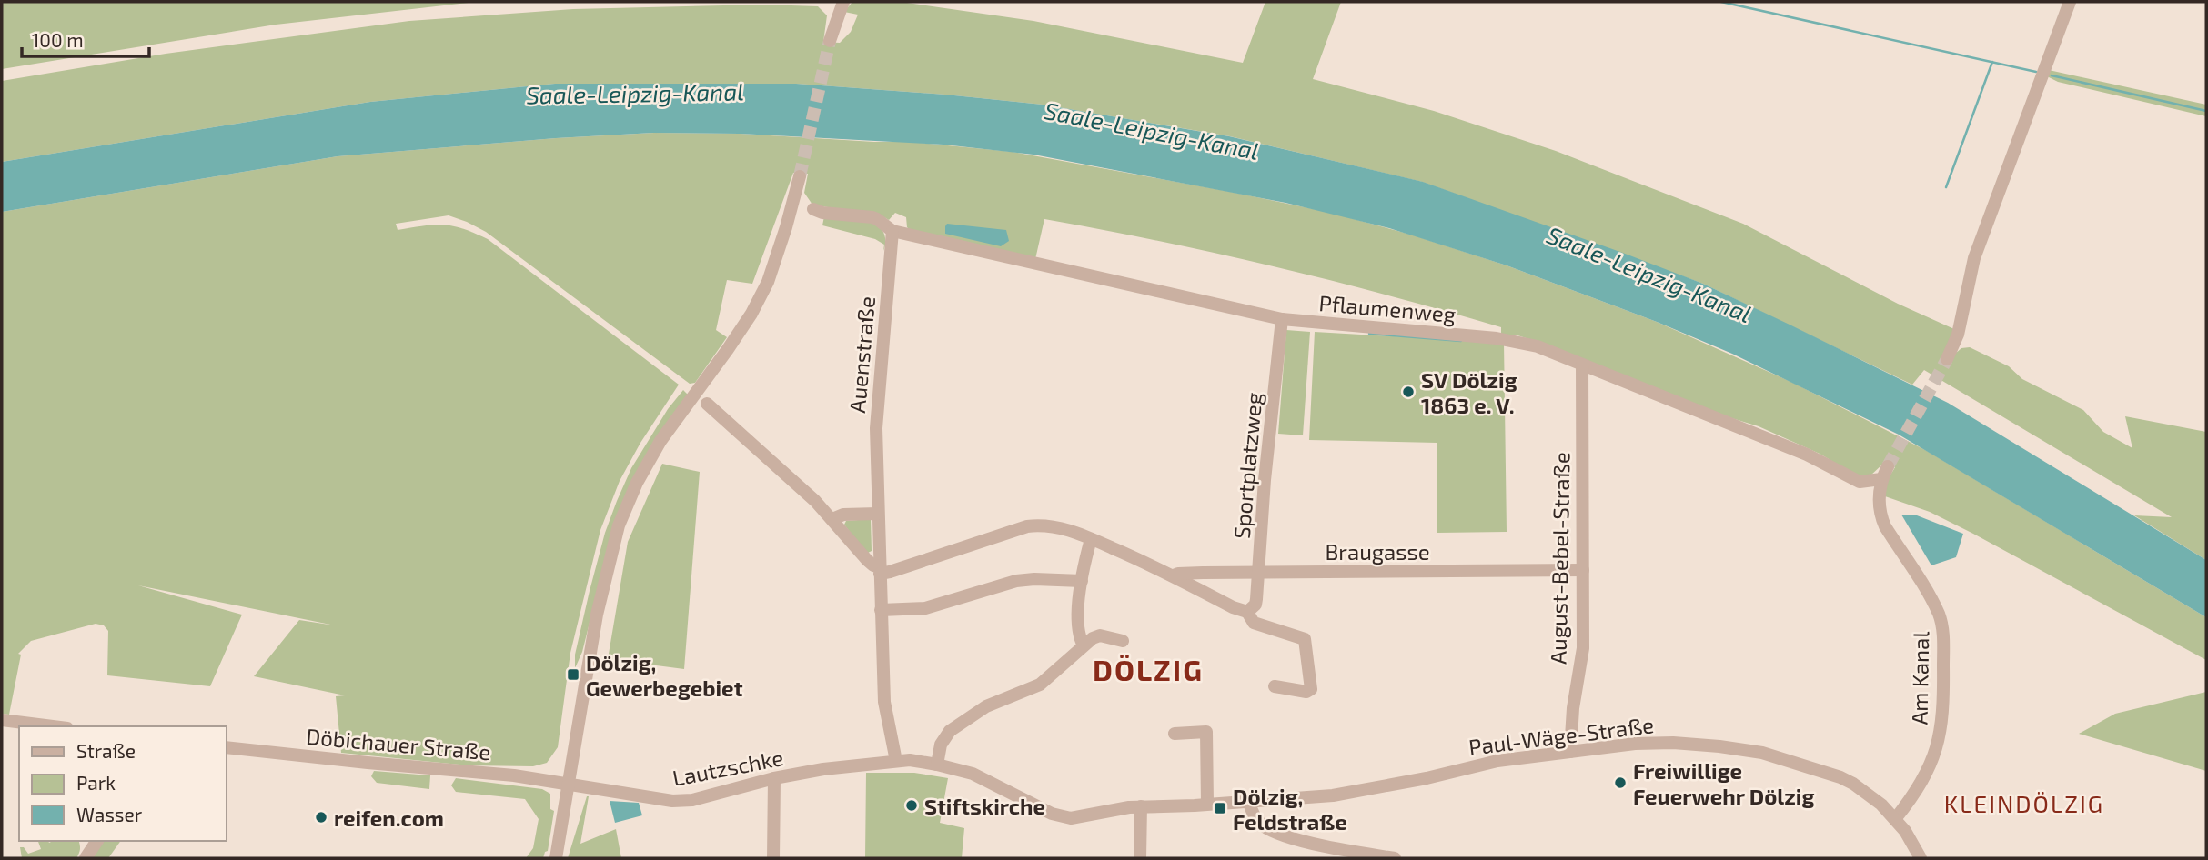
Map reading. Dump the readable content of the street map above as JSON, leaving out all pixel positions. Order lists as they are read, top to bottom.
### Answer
{
  "streets": {
    "street": [
      "Pflaumenweg",
      "Auenstraße",
      "Sportplatzweg",
      "Braugasse",
      "August-Bebel-Straße",
      "Am Kanal",
      "Paul-Wäge-Straße",
      "Döbichauer Straße",
      "Lautzschke"
    ]
  },
  "crossings": [
    ["Pflaumenweg", "Auenstraße"],
    ["Pflaumenweg", "Sportplatzweg"],
    ["Pflaumenweg", "August-Bebel-Straße"],
    ["Pflaumenweg", "Am Kanal"],
    ["Auenstraße", "Braugasse"],
    ["Auenstraße", "Paul-Wäge-Straße"],
    ["Auenstraße", "Lautzschke"],
    ["Sportplatzweg", "Braugasse"],
    ["Braugasse", "August-Bebel-Straße"],
    ["August-Bebel-Straße", "Paul-Wäge-Straße"],
    ["Am Kanal", "Paul-Wäge-Straße"],
    ["Paul-Wäge-Straße", "Lautzschke"],
    ["Döbichauer Straße", "Lautzschke"]
  ],
  "districts": ["DÖLZIG", "KLEINDÖLZIG"],
  "water": ["Saale-Leipzig-Kanal"],
  "places": {
    "other": [
      "SV Dölzig 1863 e. V.",
      "Freiwillige Feuerwehr Dölzig",
      "Stiftskirche",
      "reifen.com"
    ],
    "transit": ["Dölzig, Gewerbegebiet", "Dölzig, Feldstraße"]
  },
  "legend": ["Straße", "Park", "Wasser"],
  "scale_bar": "100 m"
}
